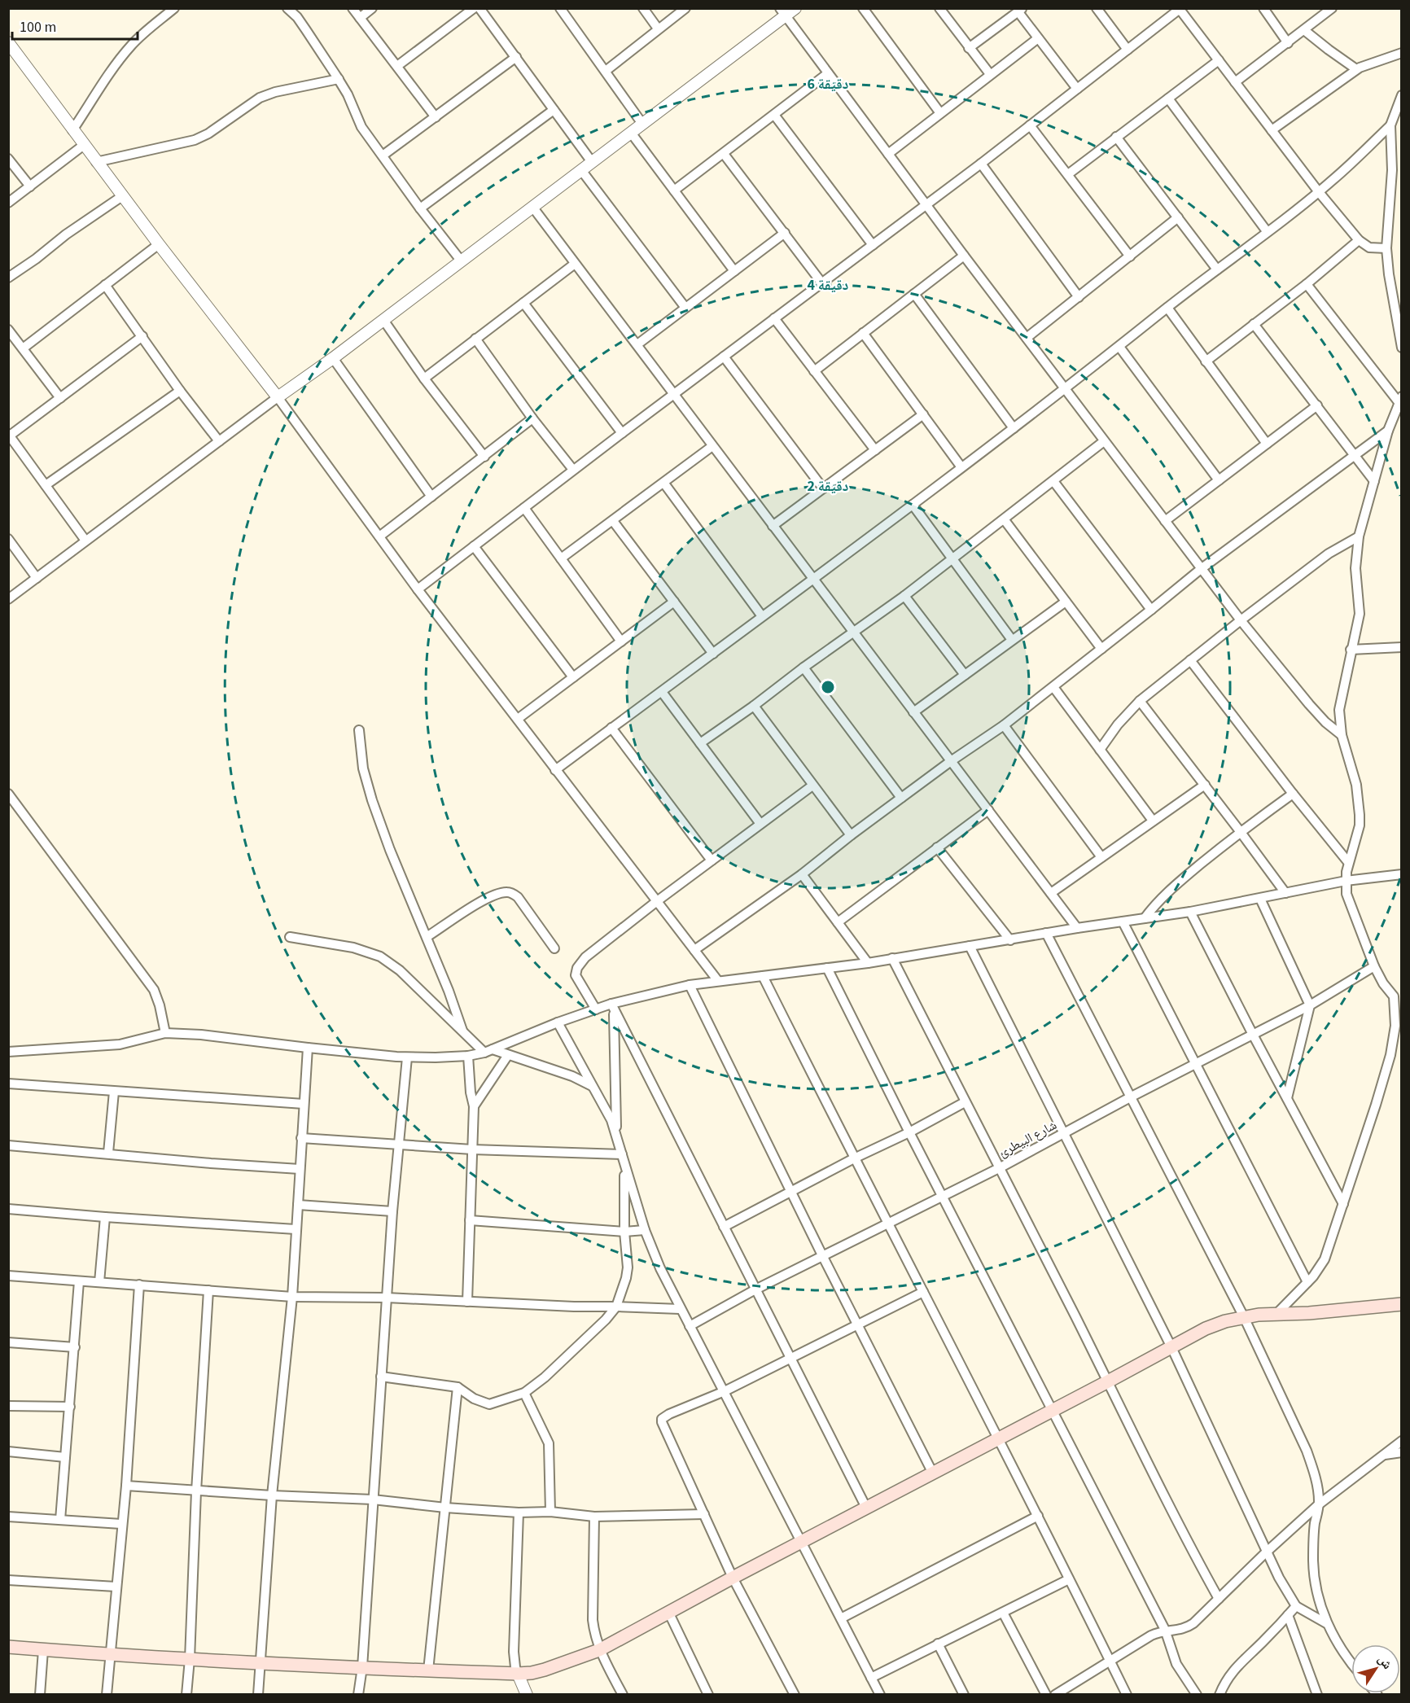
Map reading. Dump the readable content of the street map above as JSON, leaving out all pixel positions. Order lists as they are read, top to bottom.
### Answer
{
  "streets": {
    "street": ["شارع البيطرئ"]
  },
  "scale_bar": "100 m",
  "north": "top right",
  "rings": ["6 دقيقة", "4 دقيقة", "2 دقيقة"]
}
